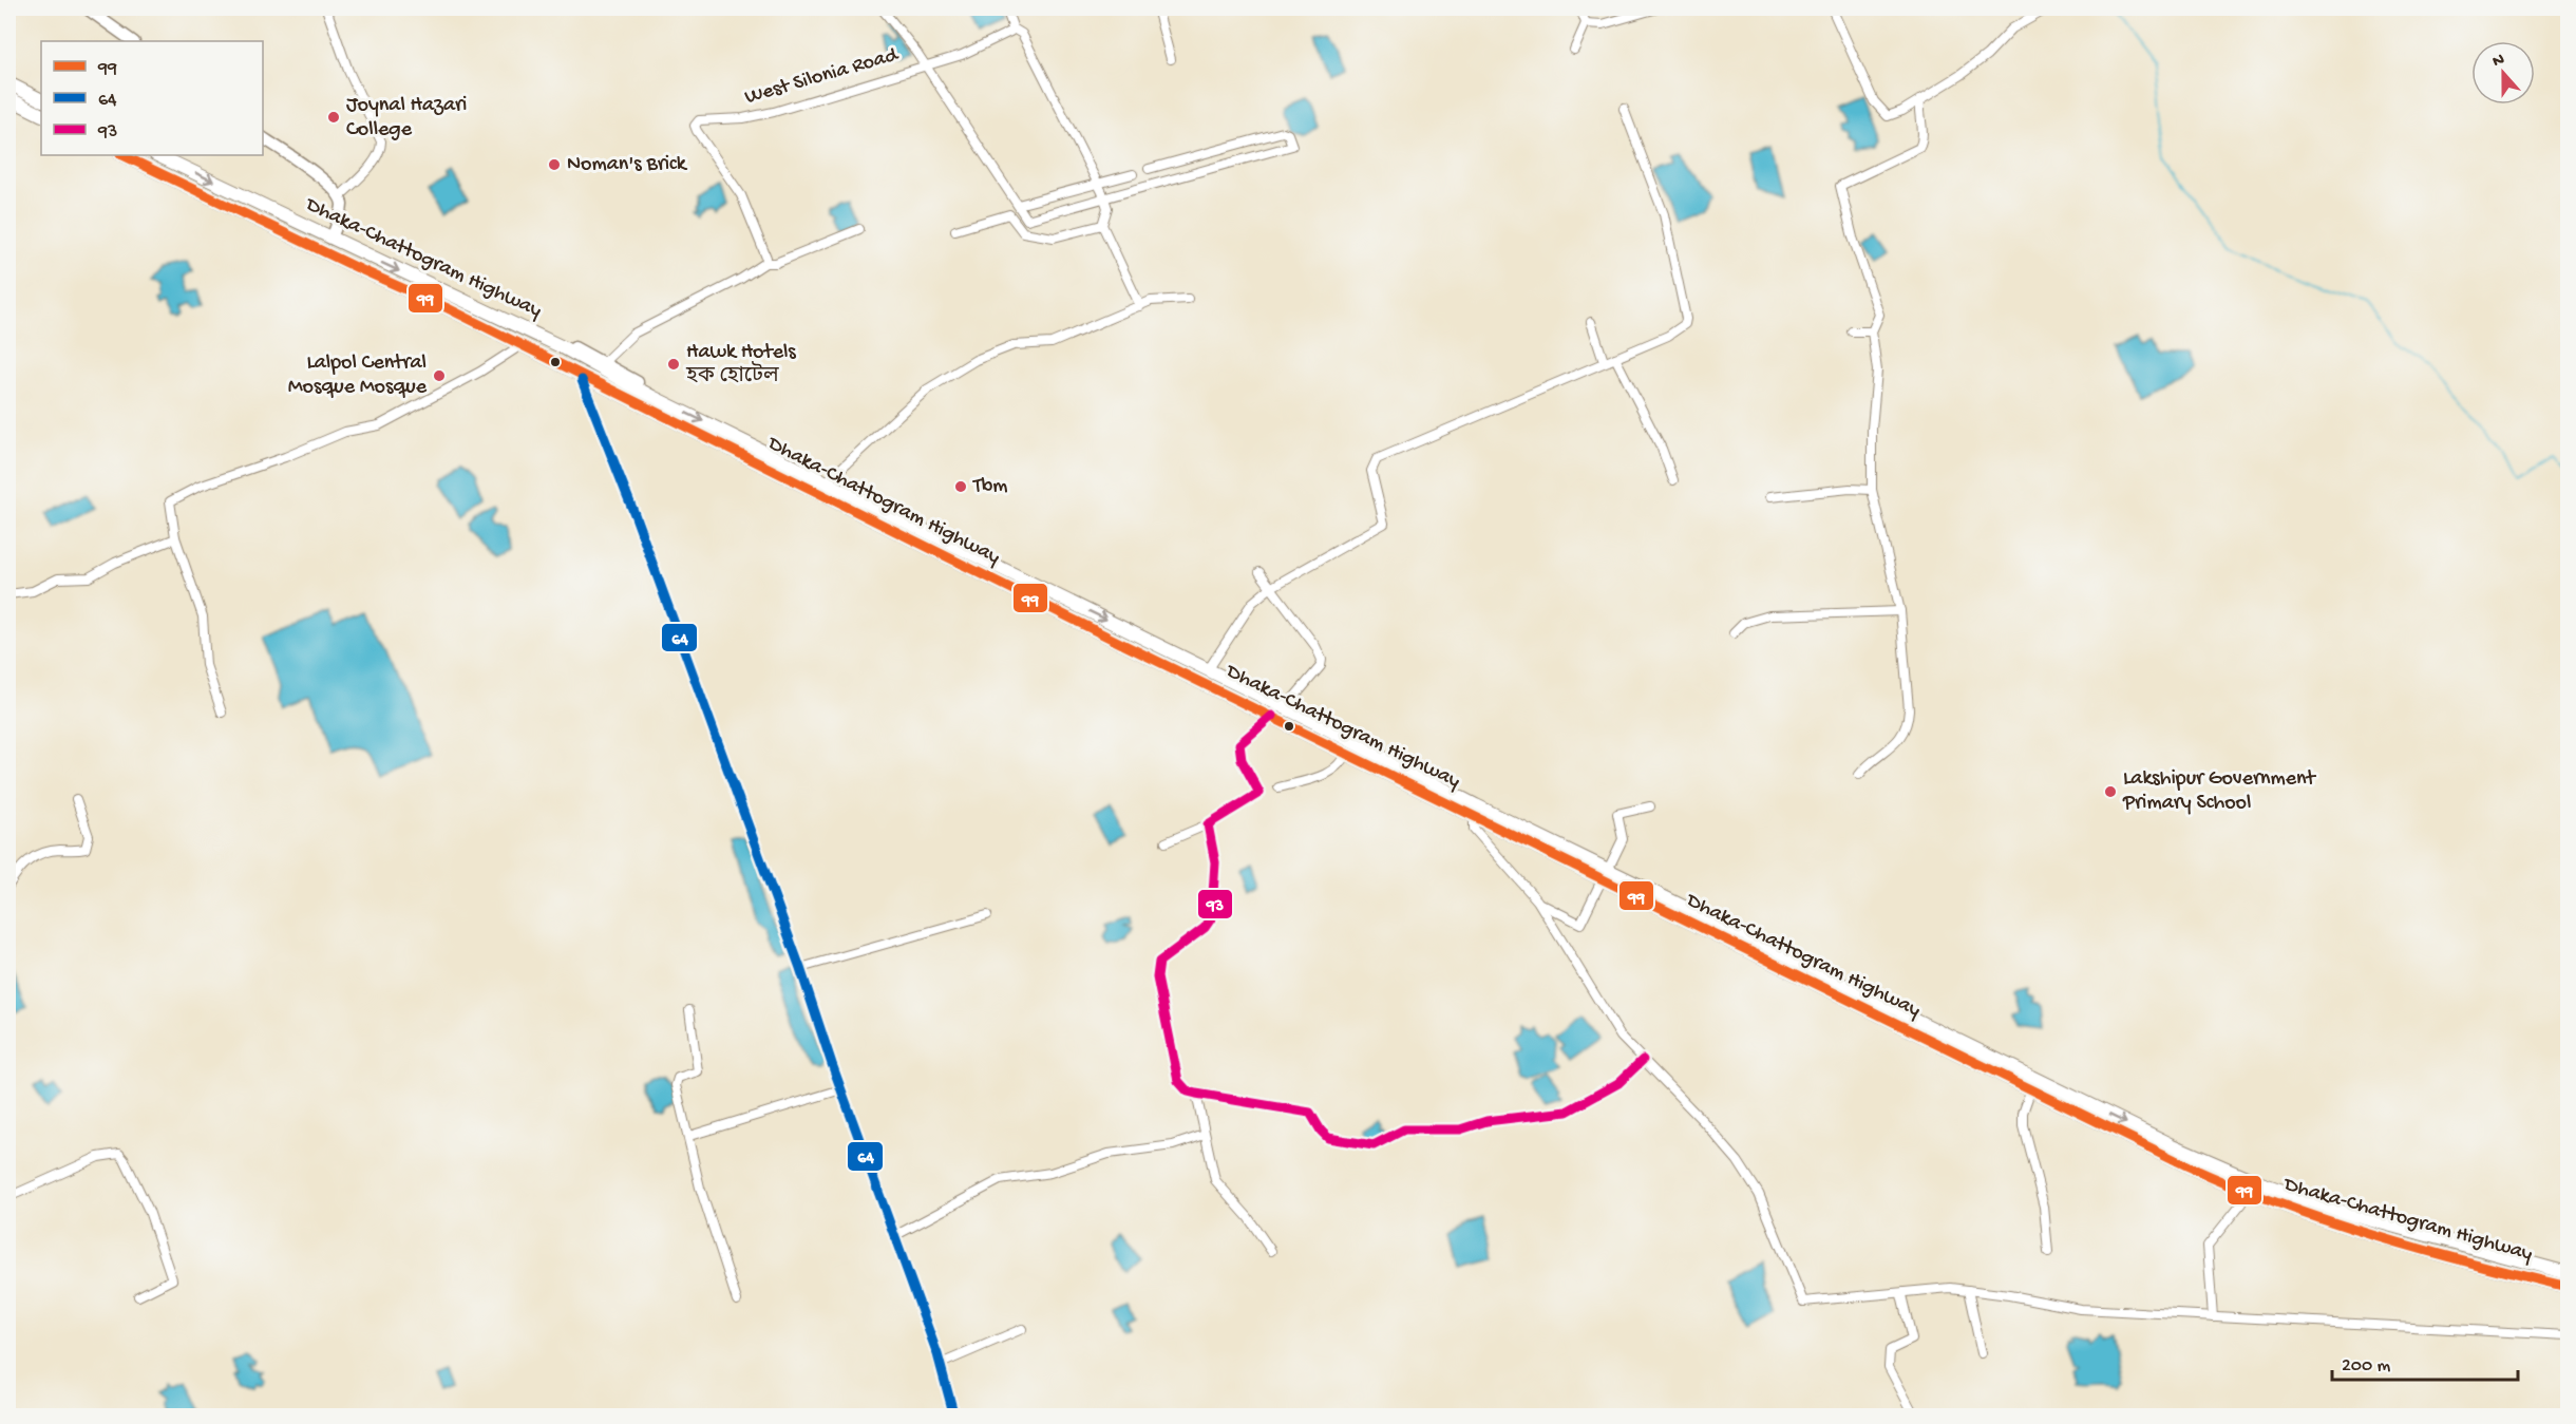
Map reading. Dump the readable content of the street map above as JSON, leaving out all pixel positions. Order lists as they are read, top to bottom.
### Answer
{
  "streets": {
    "highway": ["Dhaka-Chattogram Highway"],
    "street": ["West Silonia Road"]
  },
  "places": [
    "Joynal Hazari College",
    "Noman's Brick",
    "Hawk Hotels হক হোটেল",
    "Lalpol Central Mosque Mosque",
    "Tbm",
    "Lakshipur Government Primary School"
  ],
  "lines": ["transit line 99", "transit line 64", "transit line 93"],
  "legend": ["99", "64", "93"],
  "scale_bar": "200 m",
  "north": "top"
}
